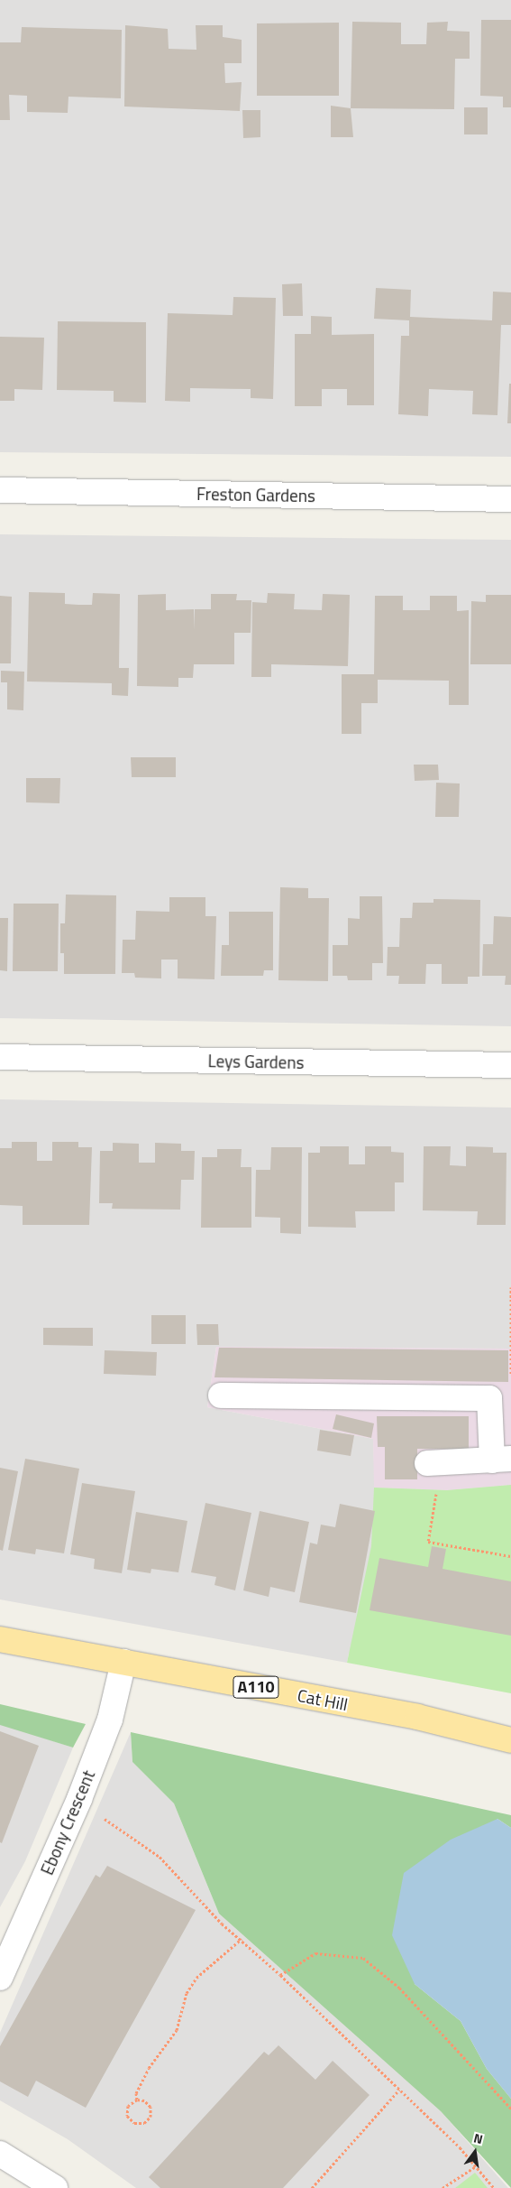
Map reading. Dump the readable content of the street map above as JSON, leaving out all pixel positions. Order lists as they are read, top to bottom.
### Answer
{
  "streets": {
    "main road": ["A110", "Cat Hill"],
    "street": ["Freston Gardens", "Leys Gardens", "Ebony Crescent"]
  },
  "crossings": [
    ["Cat Hill", "Ebony Crescent"]
  ],
  "north": "top"
}
